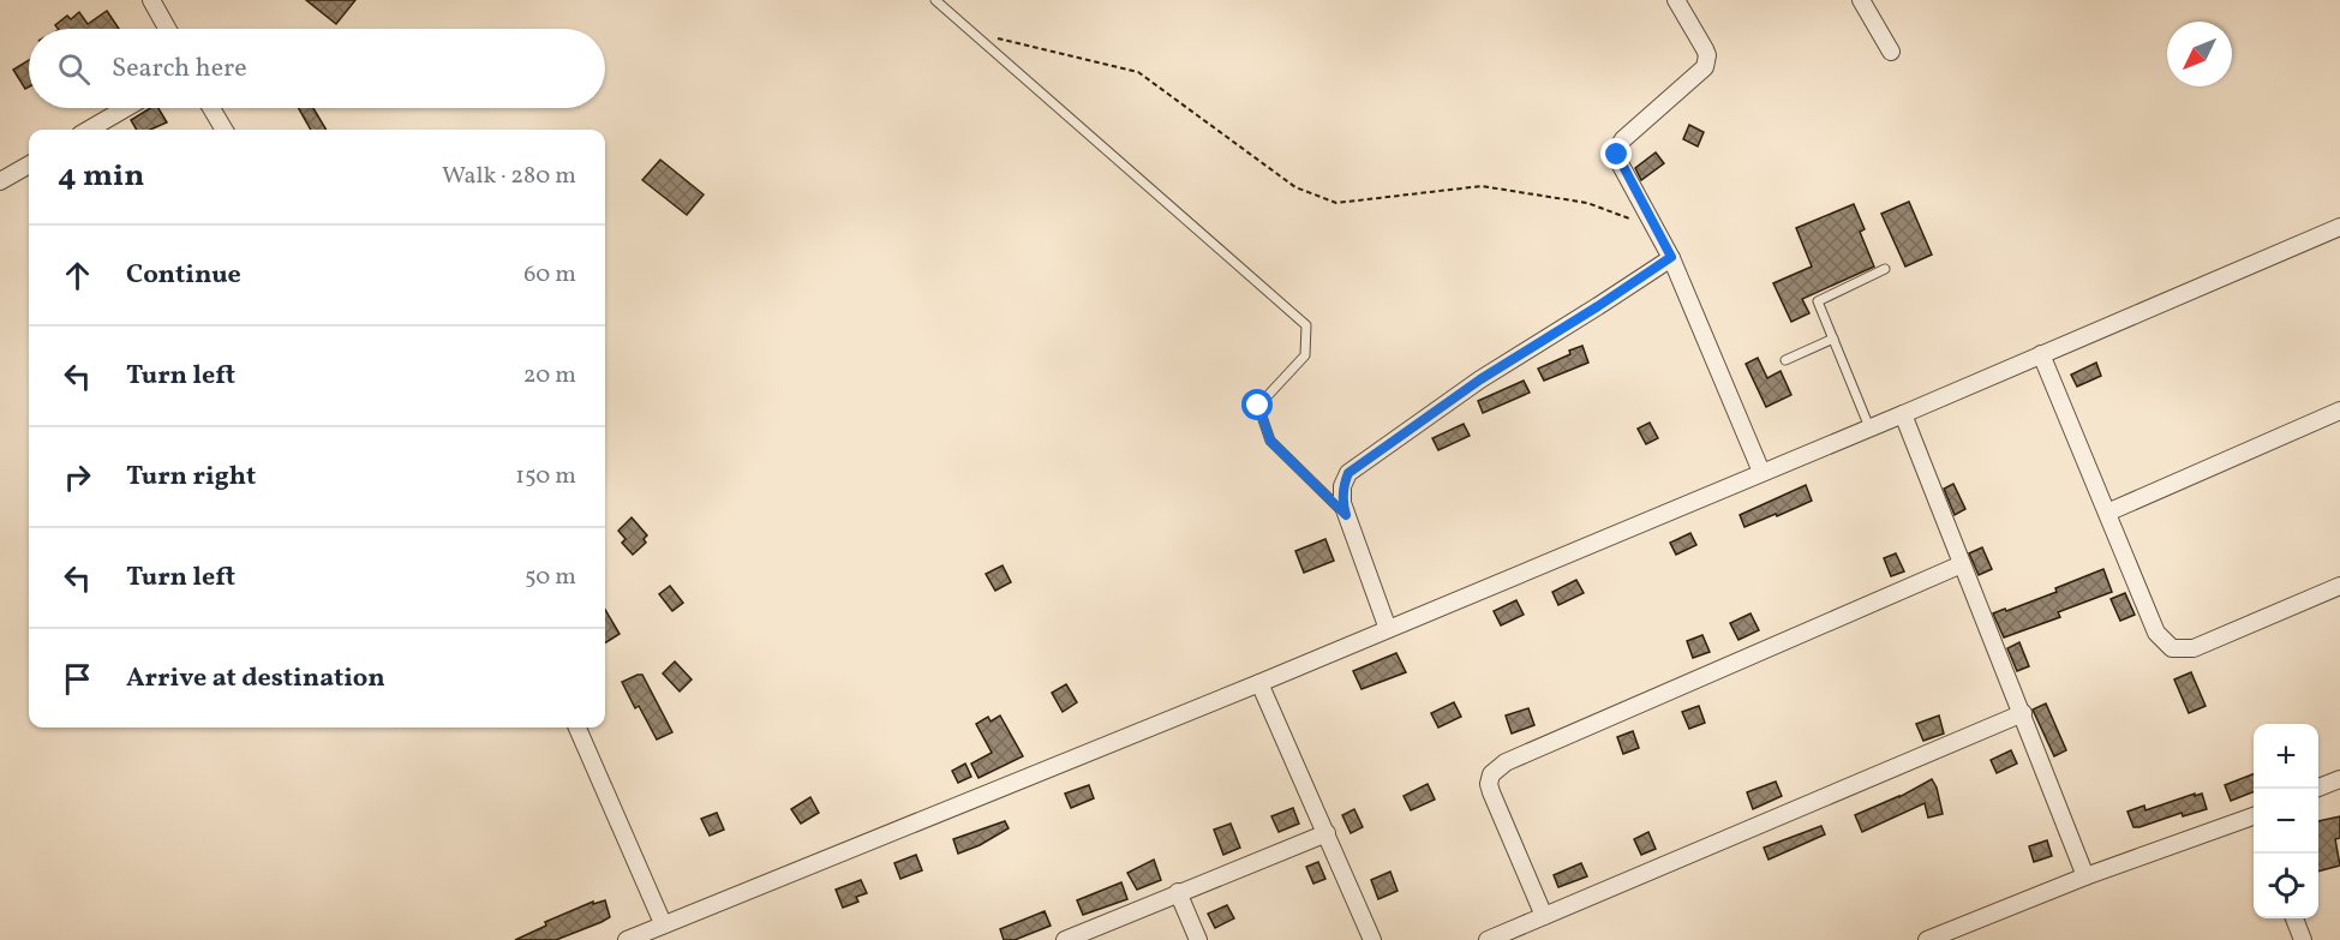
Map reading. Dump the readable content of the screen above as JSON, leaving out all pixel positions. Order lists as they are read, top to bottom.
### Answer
{
  "north": "bottom left",
  "page": {
    "search": "Search here",
    "heading": ["4 min", "Walk · 280 m"],
    "list": [
      ["Continue", "60 m"],
      ["Turn left", "20 m"],
      ["Turn right", "150 m"],
      ["Turn left", "50 m"],
      "Arrive at destination"
    ],
    "map_buttons": ["+", "−"]
  }
}
